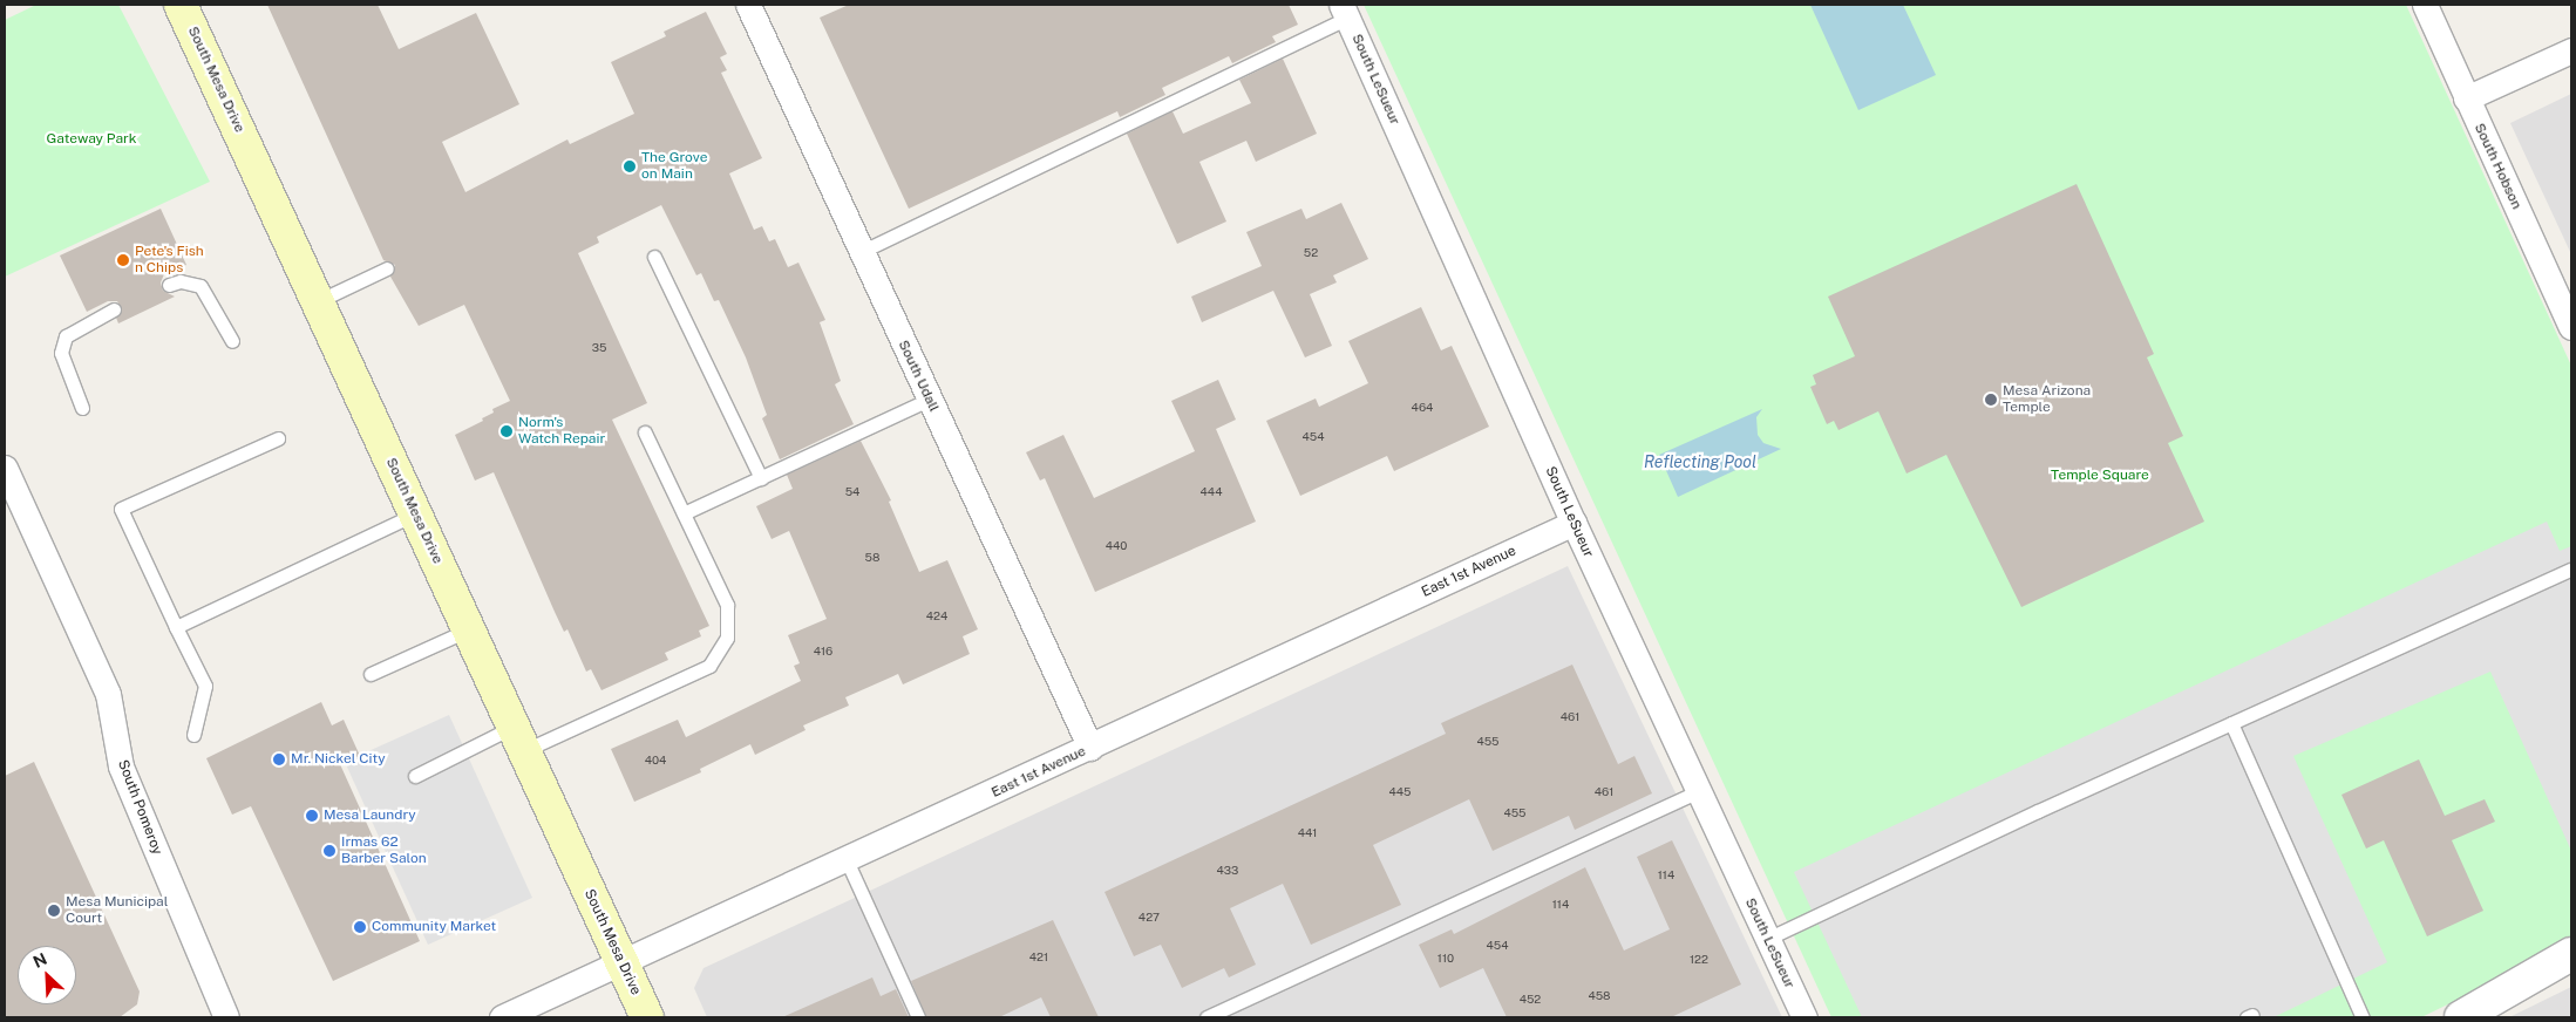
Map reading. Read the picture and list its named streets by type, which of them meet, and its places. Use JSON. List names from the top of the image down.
{
  "streets": {
    "main road": ["South Mesa Drive"],
    "street": [
      "South LeSueur",
      "South Hobson",
      "South Udall",
      "East 1st Avenue",
      "South Pomeroy"
    ]
  },
  "crossings": [
    ["South Mesa Drive", "East 1st Avenue"],
    ["South LeSueur", "East 1st Avenue"],
    ["South Udall", "East 1st Avenue"]
  ],
  "water": ["Reflecting Pool"],
  "parks": ["Gateway Park", "Temple Square"],
  "places": [
    "The Grove on Main",
    "Pete's Fish n Chips",
    "Mesa Arizona Temple",
    "Norm's Watch Repair",
    "Mr. Nickel City",
    "Mesa Laundry",
    "Irmas 62 Barber Salon",
    "Mesa Municipal Court",
    "Community Market"
  ],
  "house_numbers": [
    "52",
    "35",
    "464",
    "454",
    "54",
    "444",
    "440",
    "58",
    "424",
    "416",
    "461",
    "455",
    "404",
    "445",
    "461",
    "455",
    "441",
    "433",
    "114",
    "114",
    "427",
    "454",
    "421",
    "110",
    "122",
    "458",
    "452"
  ],
  "north": "top left"
}
